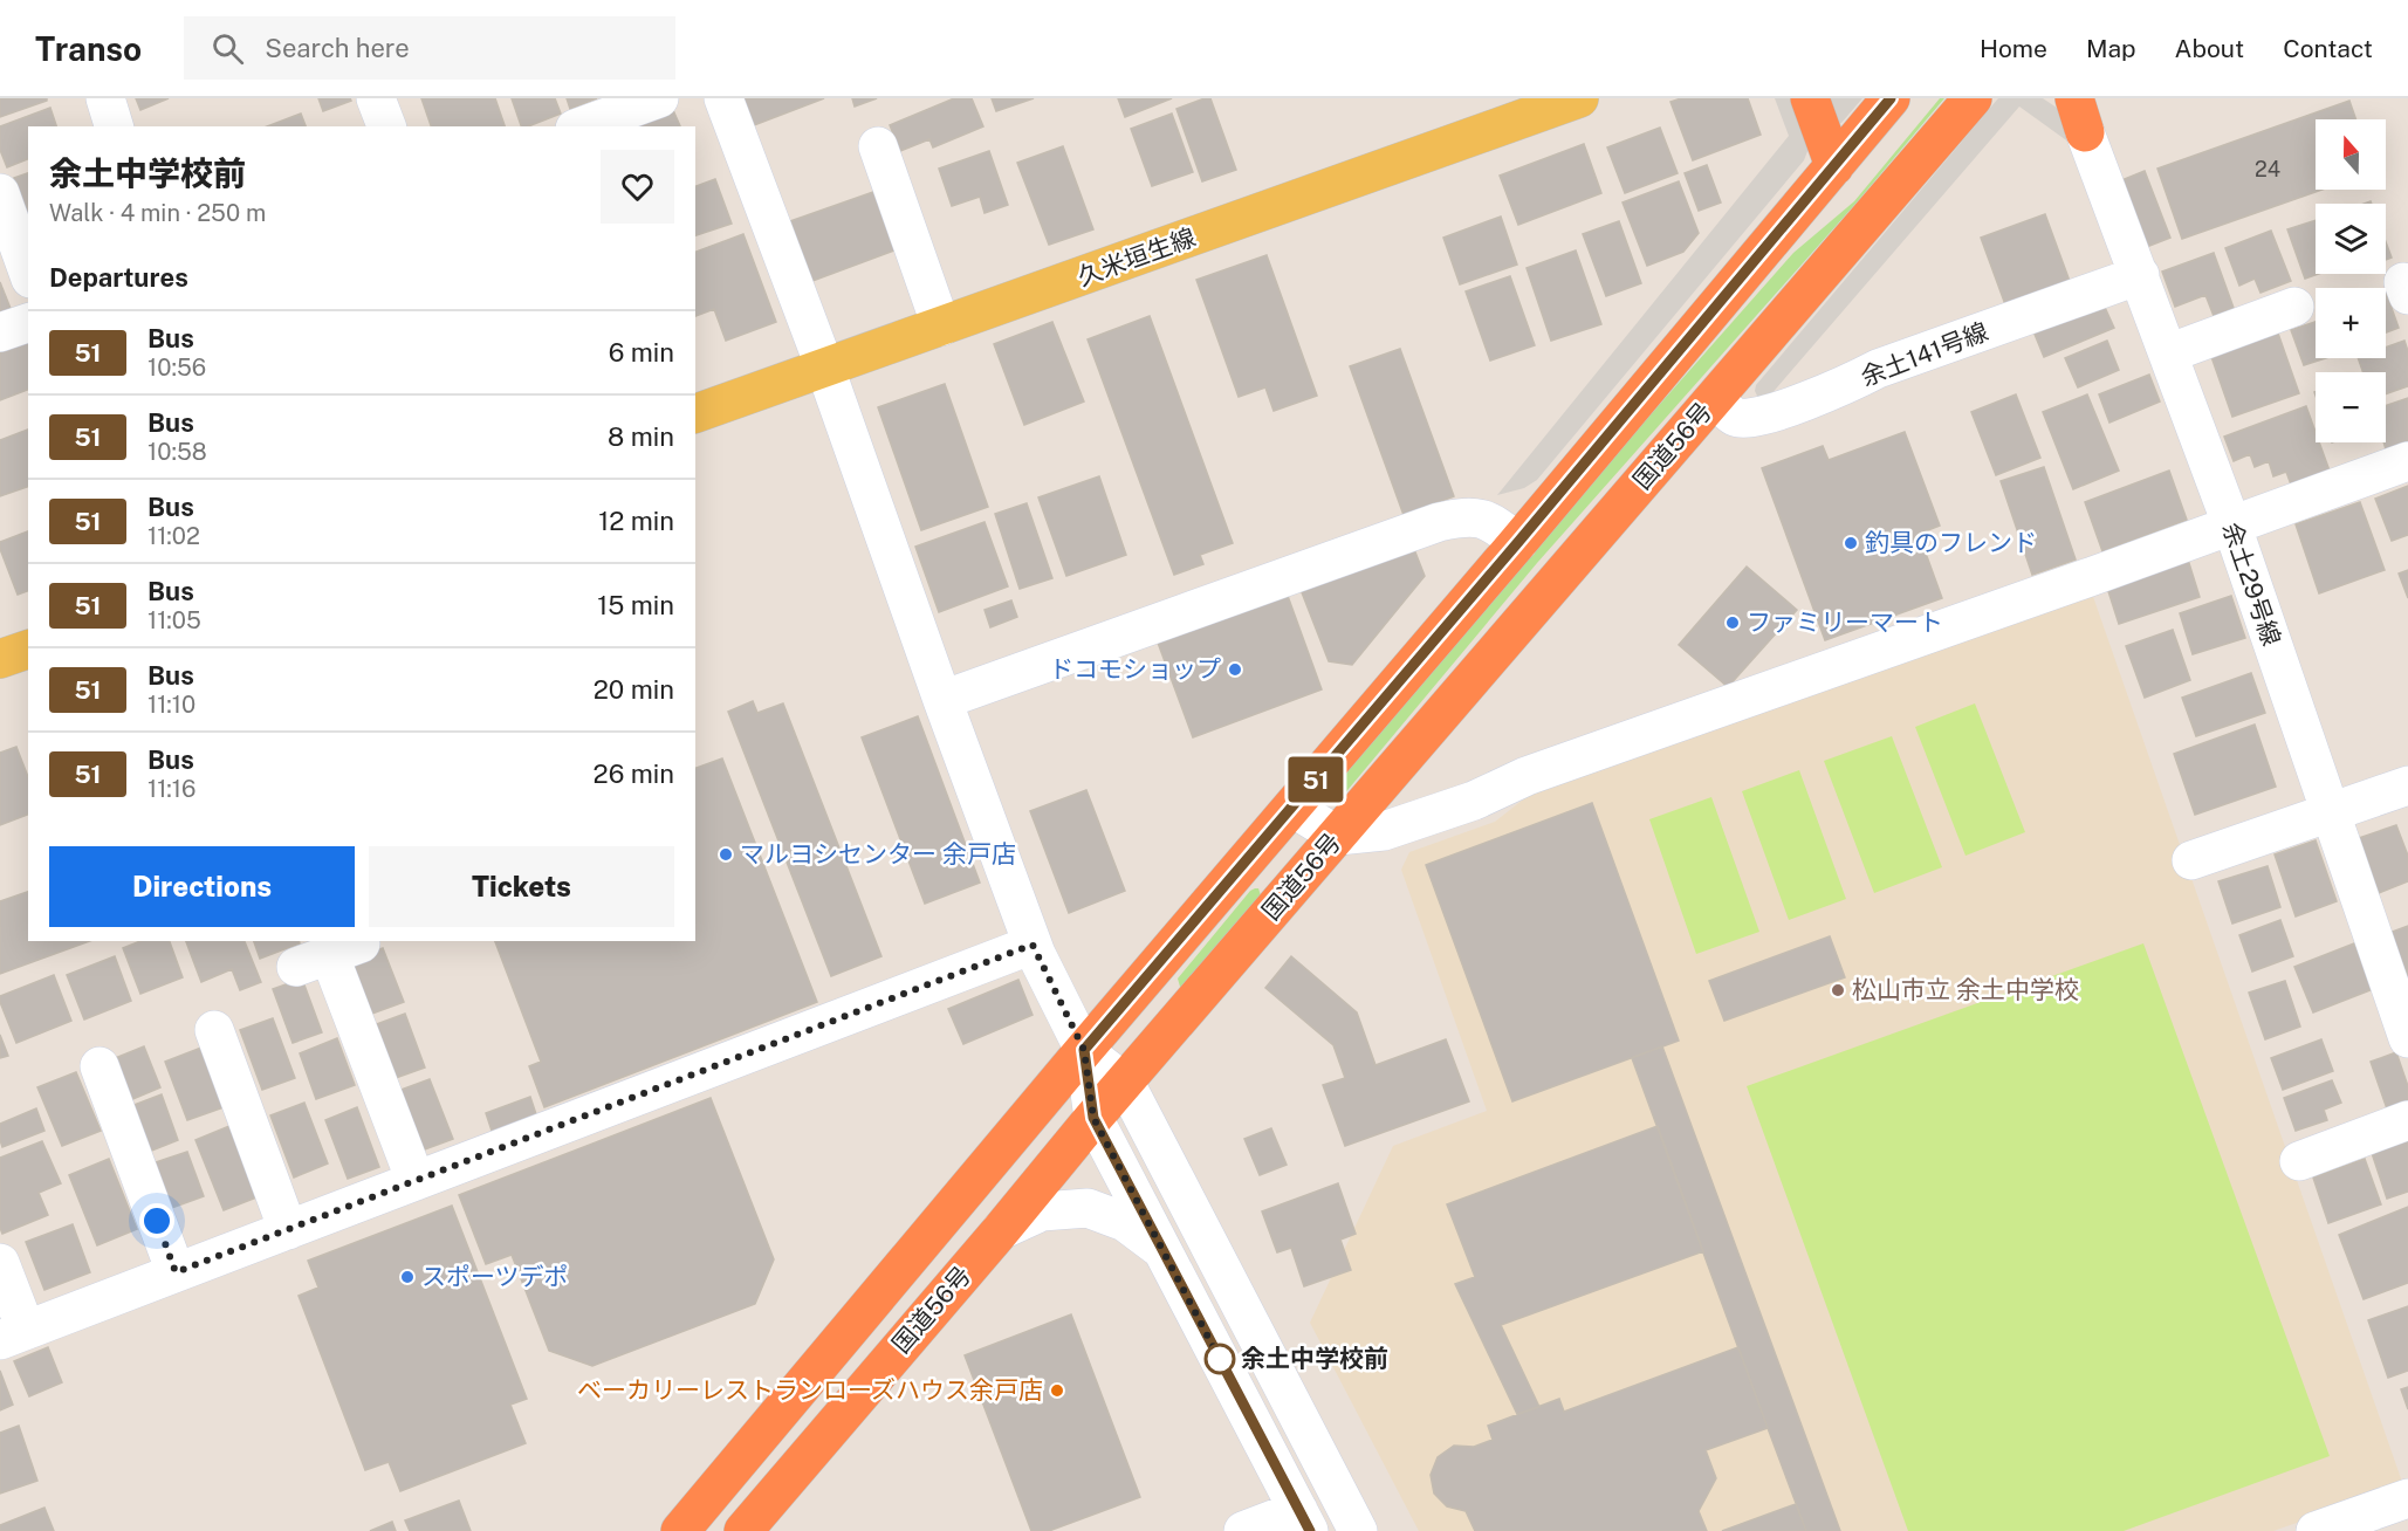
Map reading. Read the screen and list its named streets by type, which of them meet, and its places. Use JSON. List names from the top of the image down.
{
  "streets": {
    "highway": ["国道56号"],
    "main road": ["久米垣生線"],
    "street": ["余土141号線", "余土29号線"]
  },
  "crossings": [
    ["余土141号線", "国道56号"],
    ["余土141号線", "余土29号線"]
  ],
  "places": [
    "釣具のフレンド",
    "ファミリーマート",
    "ドコモショップ",
    "マルヨシセンター 余戸店",
    "松山市立 余土中学校",
    "スポーツデポ",
    "余土中学校前",
    "ベーカリーレストランローズハウス余戸店"
  ],
  "lines": ["bus line 51"],
  "house_numbers": ["24"],
  "north": "top",
  "page": {
    "header": "Transo",
    "search": "Search here",
    "nav": [
      "Home",
      "Map",
      "About",
      "Contact"
    ],
    "on_map": "51",
    "map_buttons": ["+", "−"],
    "heading": [
      ["余土中学校前", "Walk · 4 min · 250 m"],
      "Departures"
    ],
    "list": [
      {
        "mark": "51",
        "name": "Bus",
        "note": "10:56",
        "value": "6 min"
      },
      {
        "mark": "51",
        "name": "Bus",
        "note": "10:58",
        "value": "8 min"
      },
      {
        "mark": "51",
        "name": "Bus",
        "note": "11:02",
        "value": "12 min"
      },
      {
        "mark": "51",
        "name": "Bus",
        "note": "11:05",
        "value": "15 min"
      },
      {
        "mark": "51",
        "name": "Bus",
        "note": "11:10",
        "value": "20 min"
      },
      {
        "mark": "51",
        "name": "Bus",
        "note": "11:16",
        "value": "26 min"
      }
    ],
    "buttons": ["Directions", "Tickets"]
  }
}
